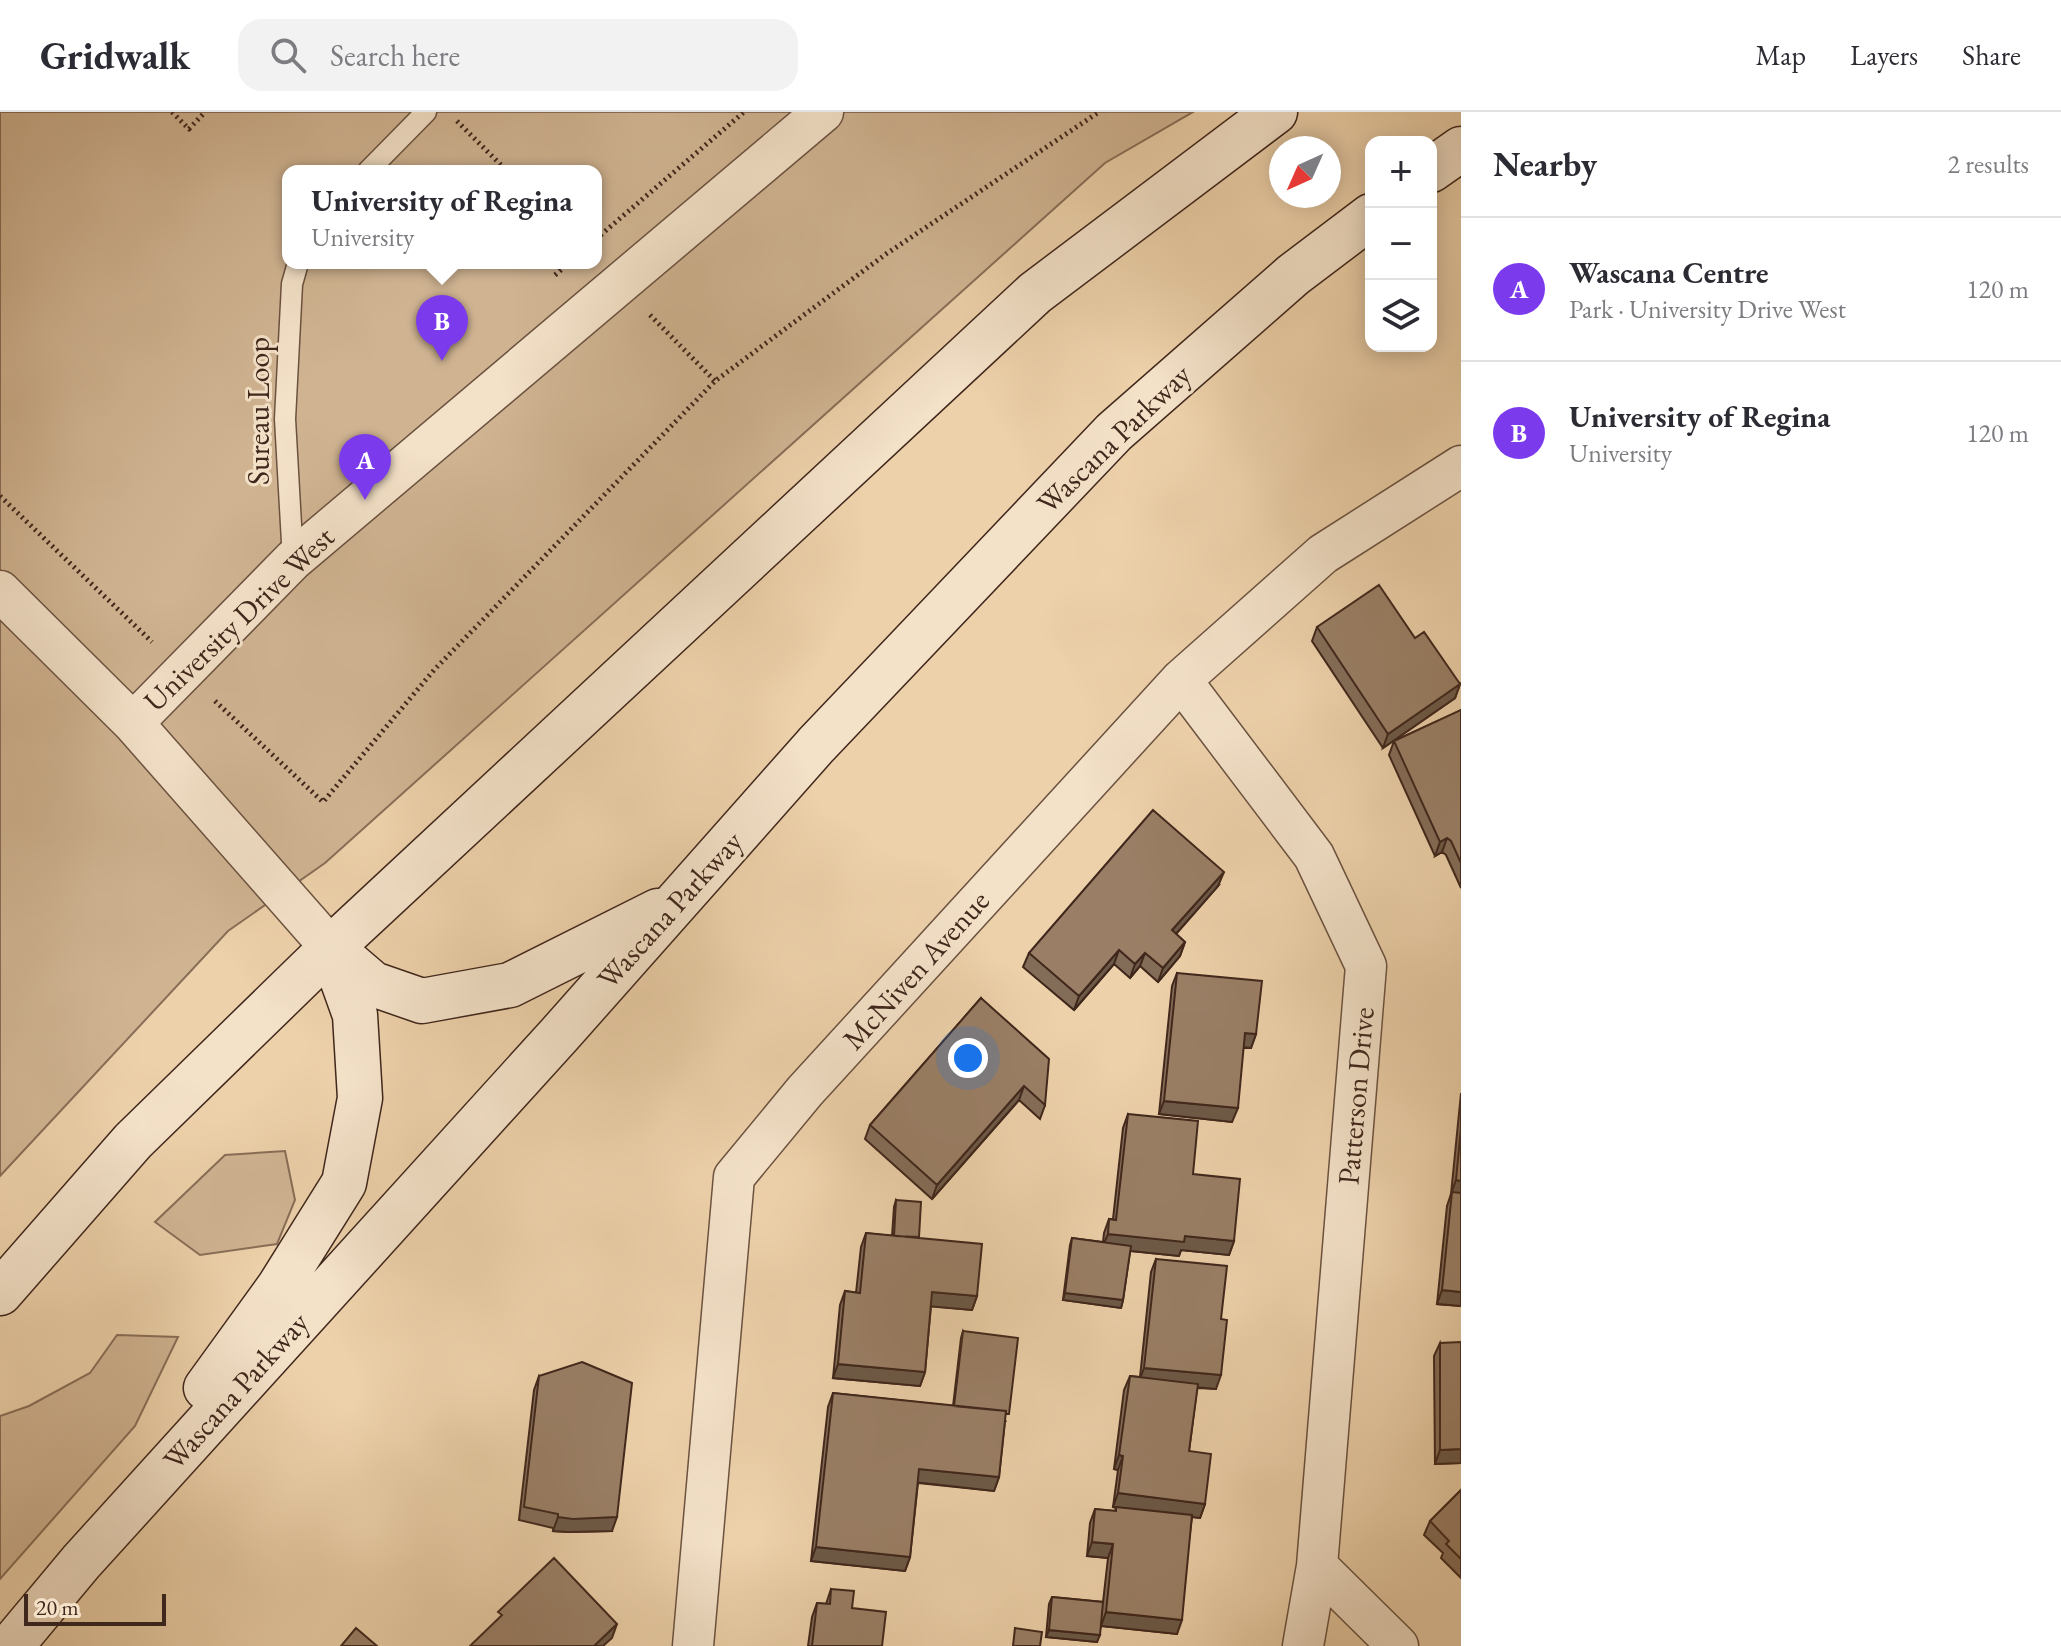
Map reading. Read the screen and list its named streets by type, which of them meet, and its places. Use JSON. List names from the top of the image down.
{
  "streets": {
    "main road": ["Wascana Parkway"],
    "street": ["University Drive West", "McNiven Avenue", "Patterson Drive"],
    "lane": ["Sureau Loop"]
  },
  "crossings": [
    ["Sureau Loop", "University Drive West"],
    ["McNiven Avenue", "Patterson Drive"]
  ],
  "scale_bar": "20 m",
  "north": "bottom left",
  "page": {
    "header": "Gridwalk",
    "search": "Search here",
    "nav": ["Map", "Layers", "Share"],
    "heading": ["Nearby", "2 results"],
    "map_buttons": ["+", "−"],
    "popup": ["University of Regina", "University"],
    "list": [
      {
        "mark": "A",
        "name": "Wascana Centre",
        "note": "Park · University Drive West",
        "value": "120 m"
      },
      {
        "mark": "B",
        "name": "University of Regina",
        "note": "University",
        "value": "120 m"
      }
    ],
    "pins": ["B", "A"],
    "scale": "20 m"
  }
}
